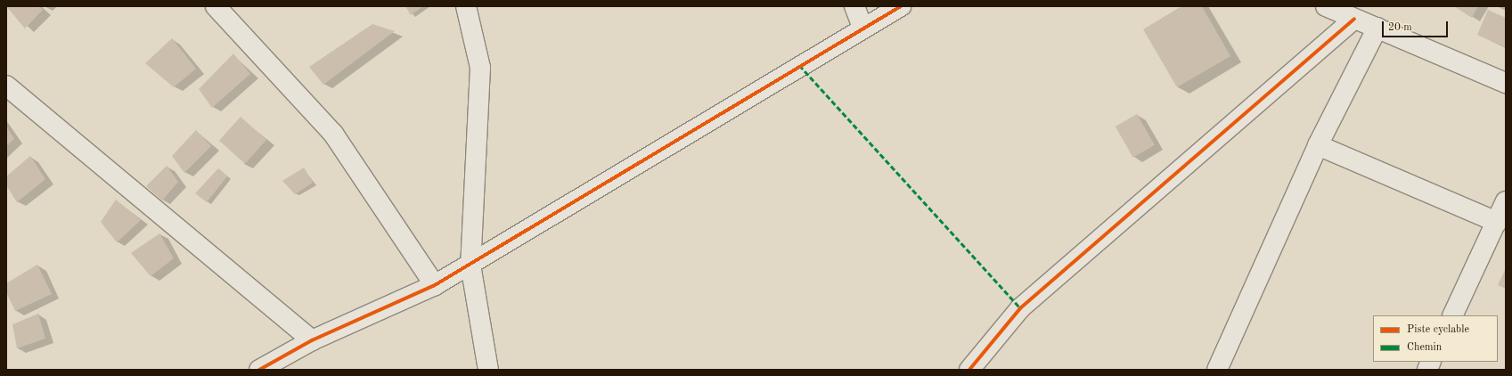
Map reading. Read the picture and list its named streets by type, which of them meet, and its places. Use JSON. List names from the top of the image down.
{
  "legend": ["Piste cyclable", "Chemin"],
  "scale_bar": "20 m"
}
